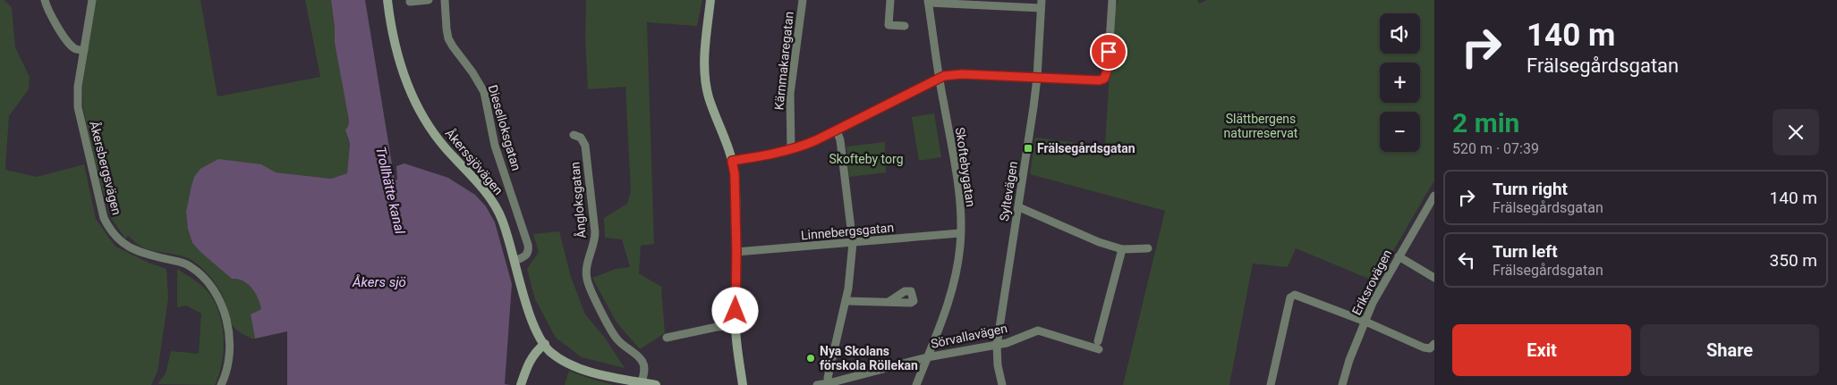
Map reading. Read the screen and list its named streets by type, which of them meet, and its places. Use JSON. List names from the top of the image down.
{
  "streets": {
    "street": [
      "Kärnmakaregatan",
      "Dieselloksgatan",
      "Åkerssjövägen",
      "Skoftebygatan",
      "Åkersbergsvägen",
      "Syltevägen",
      "Ångloksgatan",
      "Linnebergsgatan",
      "Eriksrovägen",
      "Sörvallavägen"
    ]
  },
  "crossings": [
    ["Dieselloksgatan", "Åkerssjövägen"],
    ["Skoftebygatan", "Linnebergsgatan"],
    ["Skoftebygatan", "Sörvallavägen"],
    ["Syltevägen", "Sörvallavägen"]
  ],
  "water": ["Trollhätte kanal", "Åkers sjö"],
  "parks": ["Slättbergens naturreservat", "Skofteby torg"],
  "places": {
    "transit": ["Frälsegårdsgatan"],
    "other": ["Nya Skolans förskola Röllekan"]
  },
  "page": {
    "turn": ["140 m", "Frälsegårdsgatan"],
    "map_buttons": ["+", "−"],
    "heading": ["2 min", "520 m · 07:39"],
    "list": [
      {
        "name": "Turn right",
        "note": "Frälsegårdsgatan",
        "value": "140 m"
      },
      {
        "name": "Turn left",
        "note": "Frälsegårdsgatan",
        "value": "350 m"
      }
    ],
    "buttons": ["Exit", "Share"]
  }
}
